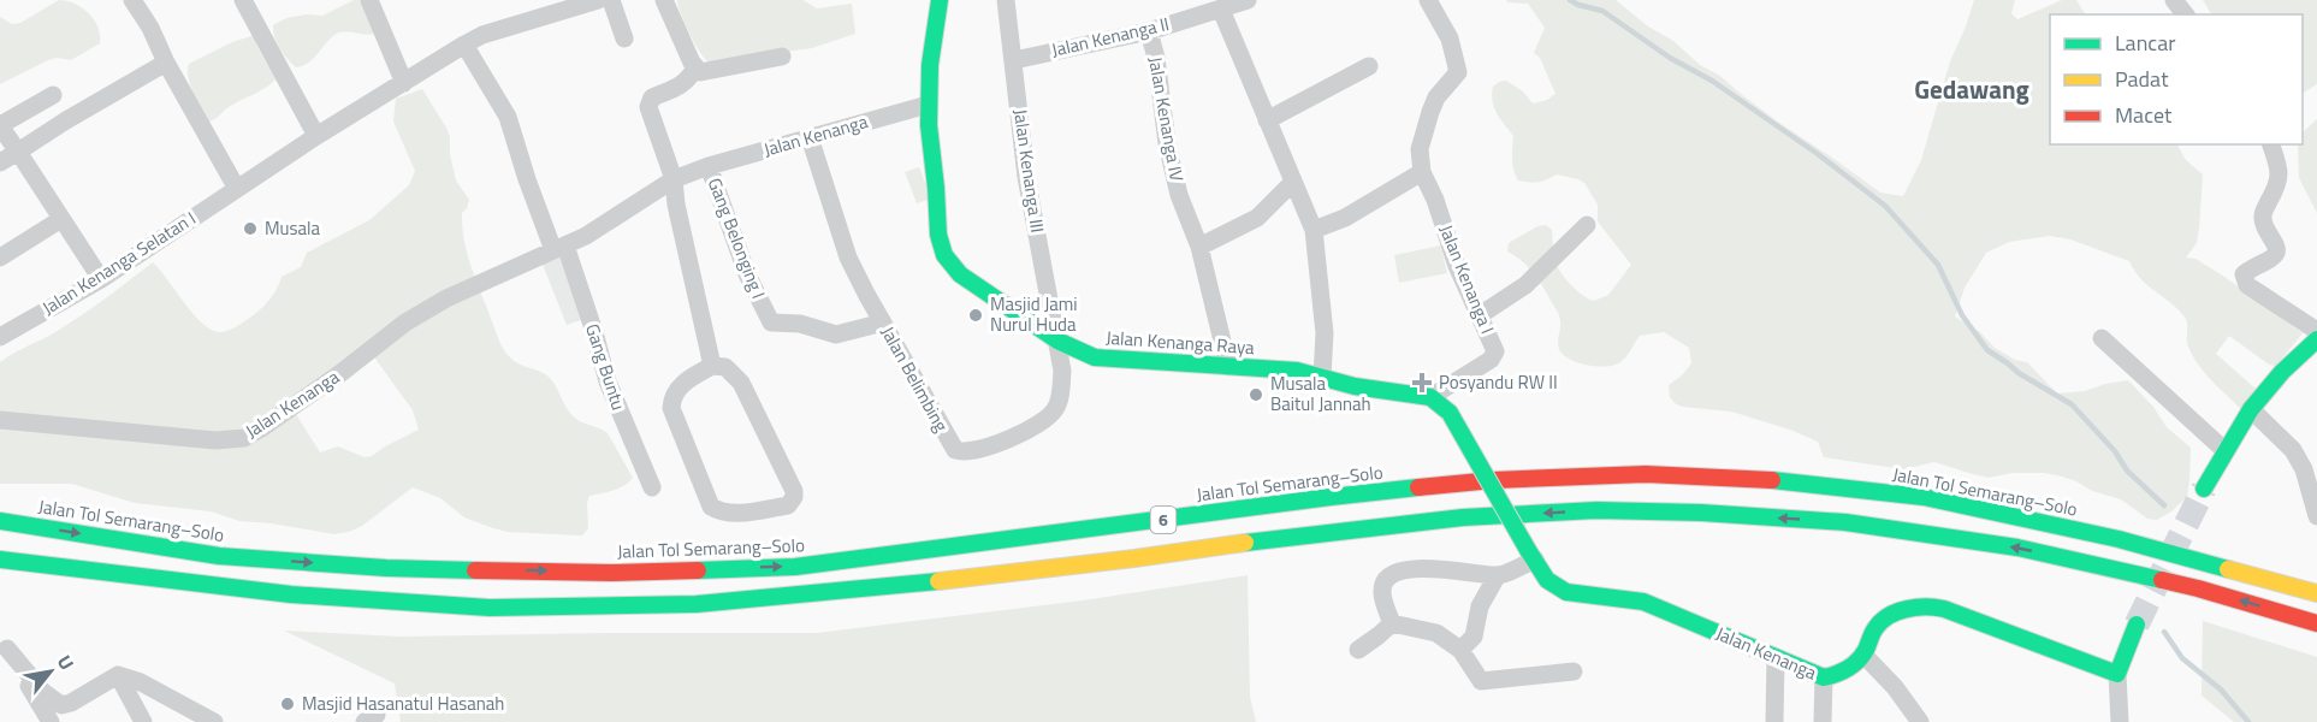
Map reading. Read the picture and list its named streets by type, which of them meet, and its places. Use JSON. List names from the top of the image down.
{
  "streets": {
    "main road": [
      "Jalan Kenanga",
      "Jalan Kenanga Raya",
      "Jalan Tol Semarang–Solo",
      "6"
    ],
    "street": [
      "Jalan Kenanga II",
      "Jalan Kenanga IV",
      "Jalan Kenanga III",
      "Gang Belonging I",
      "Jalan Kenanga Selatan I",
      "Jalan Kenanga I",
      "Gang Buntu",
      "Jalan Belimbing"
    ]
  },
  "crossings": [
    ["Jalan Kenanga II", "Jalan Kenanga IV"],
    ["Jalan Kenanga II", "Jalan Kenanga III"],
    ["Jalan Kenanga IV", "Jalan Kenanga Raya"],
    ["Jalan Kenanga", "Gang Belonging I"],
    ["Jalan Kenanga", "Jalan Kenanga Raya"],
    ["Jalan Kenanga", "Gang Buntu"],
    ["Jalan Kenanga", "Jalan Belimbing"],
    ["Jalan Kenanga III", "Jalan Kenanga Raya"],
    ["Jalan Kenanga III", "Jalan Belimbing"],
    ["Gang Belonging I", "Jalan Belimbing"],
    ["Jalan Kenanga I", "Jalan Kenanga Raya"],
    ["Jalan Kenanga Raya", "Jalan Belimbing"]
  ],
  "districts": ["Gedawang"],
  "places": {
    "other": [
      "Musala",
      "Masjid Jami Nurul Huda",
      "Musala Baitul Jannah",
      "Masjid Hasanatul Hasanah"
    ],
    "health": ["Posyandu RW II"]
  },
  "legend": ["Lancar", "Padat", "Macet"],
  "north": "top right"
}
